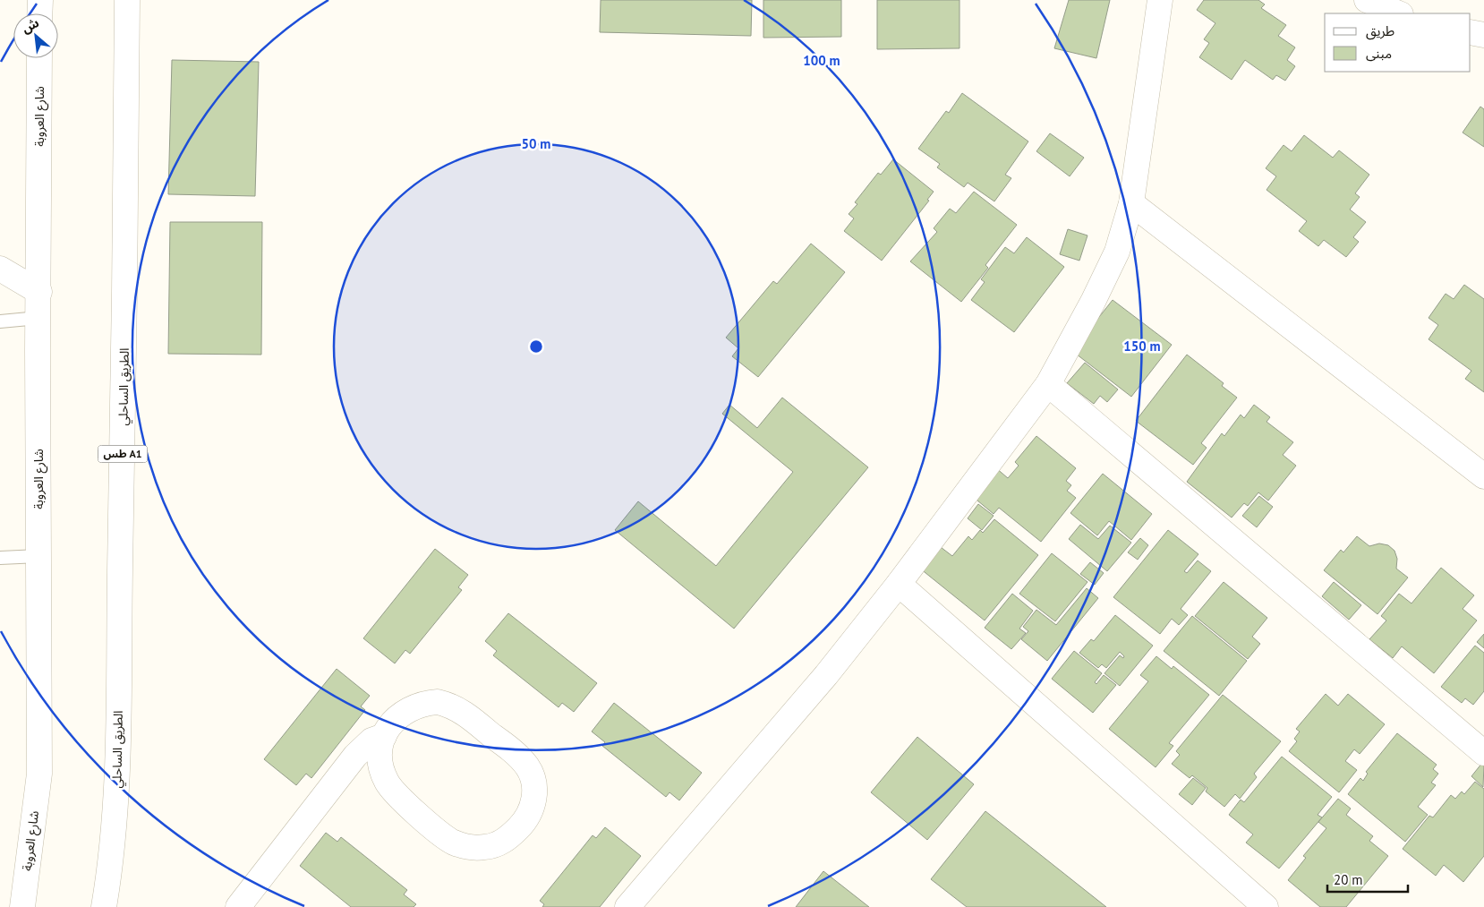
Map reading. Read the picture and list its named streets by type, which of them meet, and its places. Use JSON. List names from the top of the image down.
{
  "streets": {
    "main road": ["شارع العروبة", "الطريق الساحلي", "طس A1"]
  },
  "legend": ["طريق", "مبنى"],
  "scale_bar": "20 m",
  "north": "top left",
  "rings": ["100 m", "50 m", "150 m"]
}
